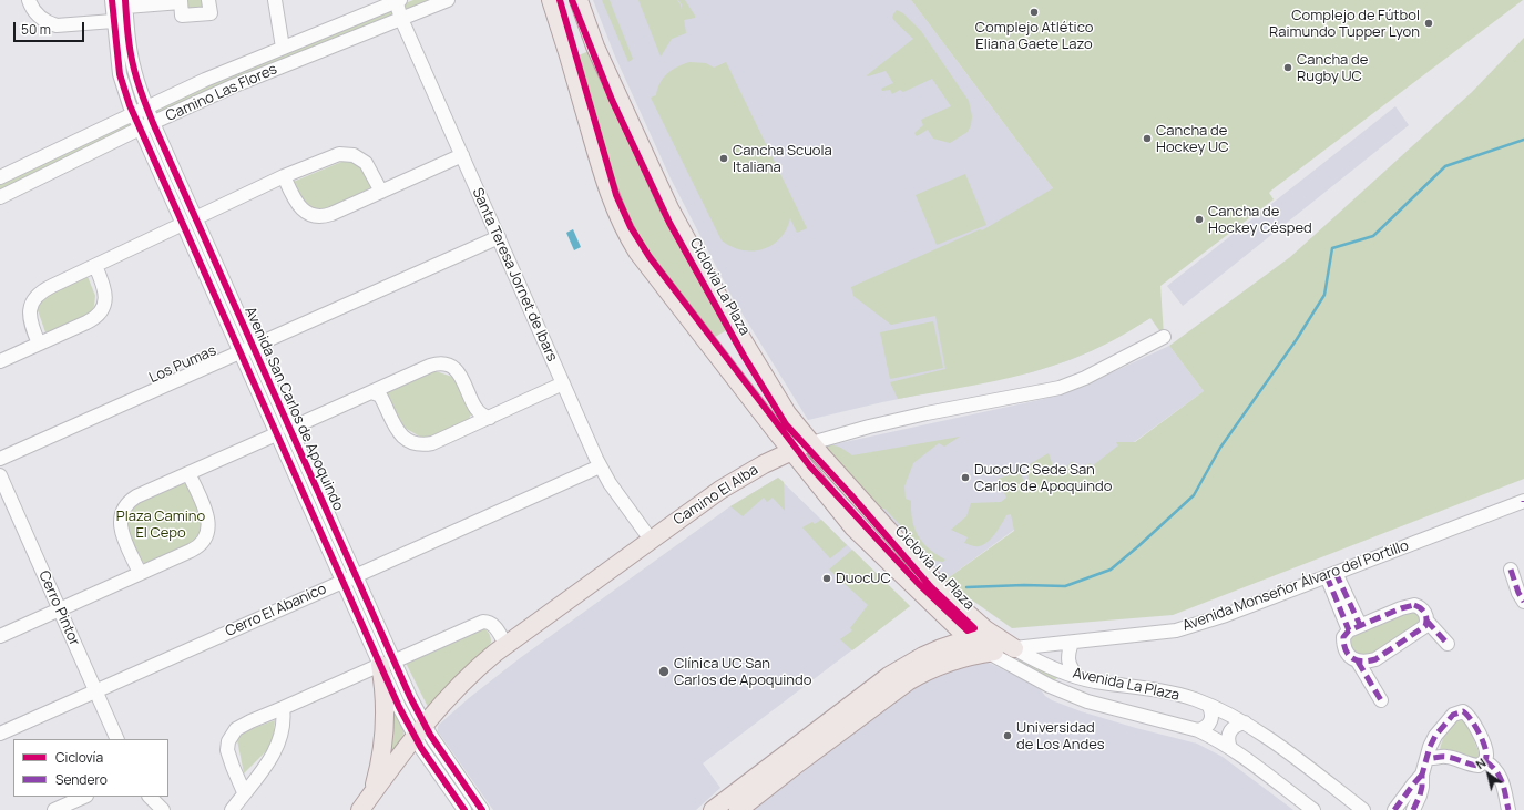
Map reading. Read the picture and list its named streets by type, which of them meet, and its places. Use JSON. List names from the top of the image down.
{
  "streets": {
    "main road": ["Camino El Alba", "Avenida Monseñor Álvaro del Portillo", "Avenida La Plaza"],
    "street": [
      "Camino Las Flores",
      "Santa Teresa Jornet de Ibars",
      "Los Pumas",
      "Avenida San Carlos de Apoquindo",
      "Cerro Pintor",
      "Cerro El Abanico"
    ],
    "cycle path": ["Ciclovia La Plaza"]
  },
  "crossings": [
    ["Camino Las Flores", "Santa Teresa Jornet de Ibars"],
    ["Camino Las Flores", "Avenida San Carlos de Apoquindo"],
    ["Santa Teresa Jornet de Ibars", "Los Pumas"],
    ["Santa Teresa Jornet de Ibars", "Camino El Alba"],
    ["Santa Teresa Jornet de Ibars", "Cerro El Abanico"],
    ["Los Pumas", "Avenida San Carlos de Apoquindo"],
    ["Avenida San Carlos de Apoquindo", "Camino El Alba"],
    ["Avenida San Carlos de Apoquindo", "Cerro El Abanico"],
    ["Camino El Alba", "Avenida La Plaza"],
    ["Avenida Monseñor Álvaro del Portillo", "Avenida La Plaza"],
    ["Cerro Pintor", "Cerro El Abanico"]
  ],
  "parks": ["Plaza Camino El Cepo"],
  "places": [
    "Complejo Atlético Eliana Gaete Lazo",
    "Complejo de Fútbol Raimundo Tupper Lyon",
    "Cancha de Rugby UC",
    "Cancha de Hockey UC",
    "Cancha Scuola Italiana",
    "Cancha de Hockey Césped",
    "DuocUC Sede San Carlos de Apoquindo",
    "DuocUC",
    "Clínica UC San Carlos de Apoquindo",
    "Universidad de Los Andes"
  ],
  "legend": ["Ciclovía", "Sendero"],
  "scale_bar": "50 m",
  "north": "top left"
}
